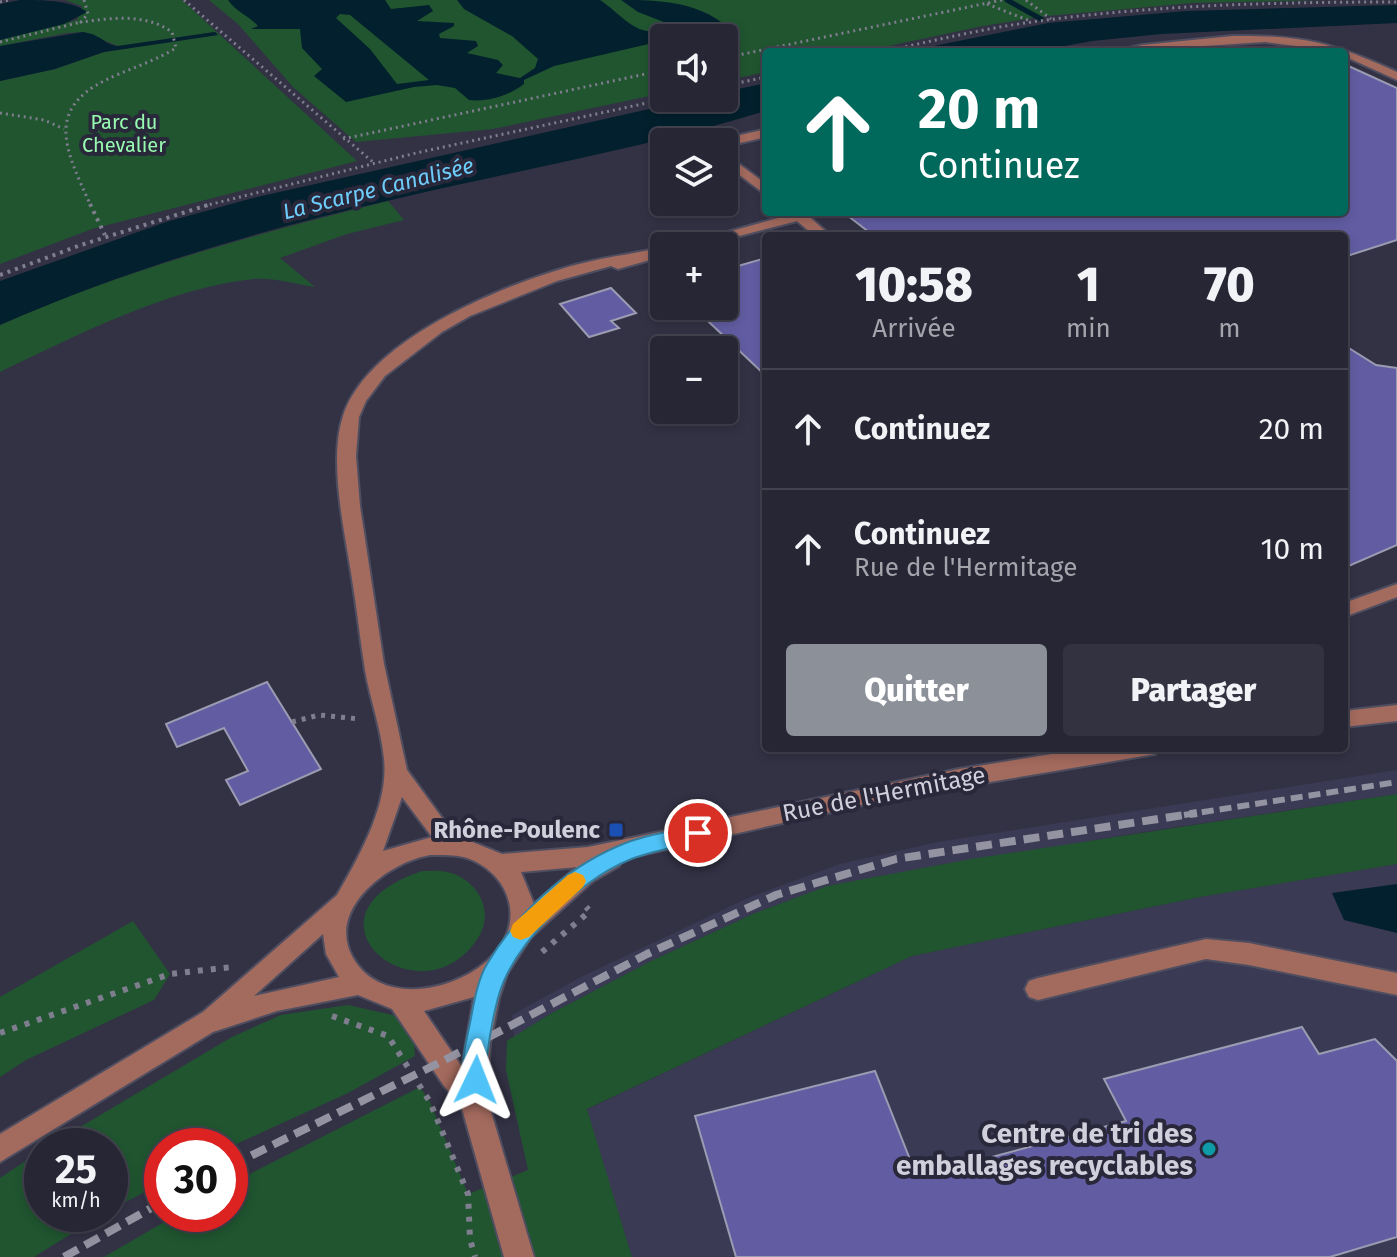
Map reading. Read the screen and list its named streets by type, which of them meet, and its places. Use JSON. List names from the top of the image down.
{
  "streets": {
    "street": ["Rue de l'Hermitage"]
  },
  "water": ["La Scarpe Canalisée"],
  "parks": ["Parc du Chevalier"],
  "places": {
    "transit": ["Rhône-Poulenc"],
    "other": ["Centre de tri des emballages recyclables"]
  },
  "page": {
    "map_buttons": ["+", "−"],
    "turn": ["20 m", "Continuez"],
    "eta": [
      "10:58",
      "Arrivée",
      "1",
      "min",
      "70",
      "m"
    ],
    "list": [
      {
        "name": "Continuez",
        "value": "20 m"
      },
      {
        "name": "Continuez",
        "note": "Rue de l'Hermitage",
        "value": "10 m"
      }
    ],
    "buttons": ["Quitter", "Partager"],
    "speed": "25 km/h",
    "limit": "30"
  }
}
